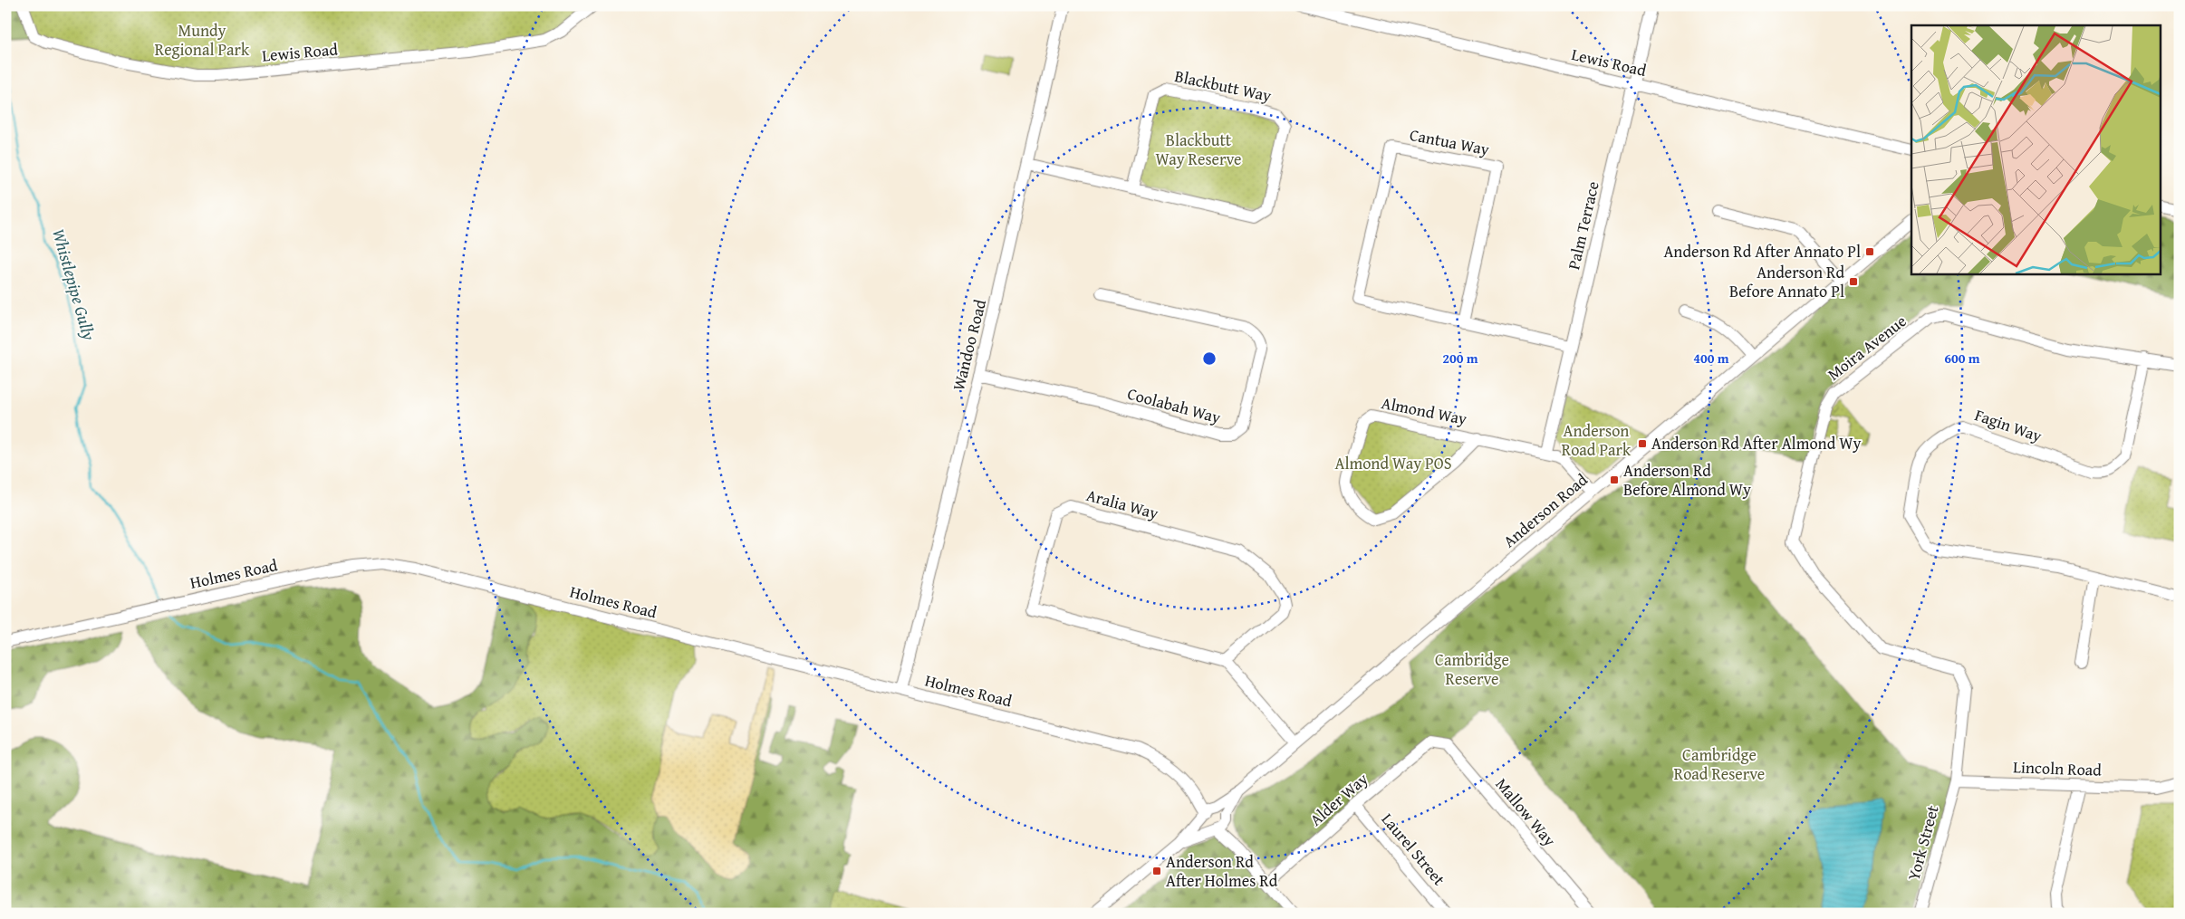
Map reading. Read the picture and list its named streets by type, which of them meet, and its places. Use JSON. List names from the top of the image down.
{
  "streets": {
    "street": [
      "Lewis Road",
      "Blackbutt Way",
      "Cantua Way",
      "Palm Terrace",
      "Wandoo Road",
      "Moira Avenue",
      "Coolabah Way",
      "Almond Way",
      "Fagin Way",
      "Aralia Way",
      "Anderson Road",
      "Holmes Road",
      "Lincoln Road",
      "Alder Way",
      "Mallow Way",
      "York Street",
      "Laurel Street"
    ]
  },
  "crossings": [
    ["Lewis Road", "Palm Terrace"],
    ["Blackbutt Way", "Wandoo Road"],
    ["Cantua Way", "Palm Terrace"],
    ["Palm Terrace", "Almond Way"],
    ["Wandoo Road", "Coolabah Way"],
    ["Wandoo Road", "Holmes Road"],
    ["Moira Avenue", "Fagin Way"],
    ["Moira Avenue", "Lincoln Road"],
    ["Moira Avenue", "York Street"],
    ["Almond Way", "Anderson Road"],
    ["Anderson Road", "Holmes Road"],
    ["Lincoln Road", "York Street"],
    ["Alder Way", "Mallow Way"],
    ["Alder Way", "Laurel Street"]
  ],
  "water": ["Whistlepipe Gully"],
  "parks": [
    "Mundy Regional Park",
    "Blackbutt Way Reserve",
    "Anderson Road Park",
    "Almond Way POS",
    "Cambridge Reserve",
    "Cambridge Road Reserve"
  ],
  "places": {
    "transit": [
      "Anderson Rd After Annato Pl",
      "Anderson Rd Before Annato Pl",
      "Anderson Rd After Almond Wy",
      "Anderson Rd Before Almond Wy",
      "Anderson Rd After Holmes Rd"
    ]
  },
  "rings": ["200 m", "400 m", "600 m"]
}
